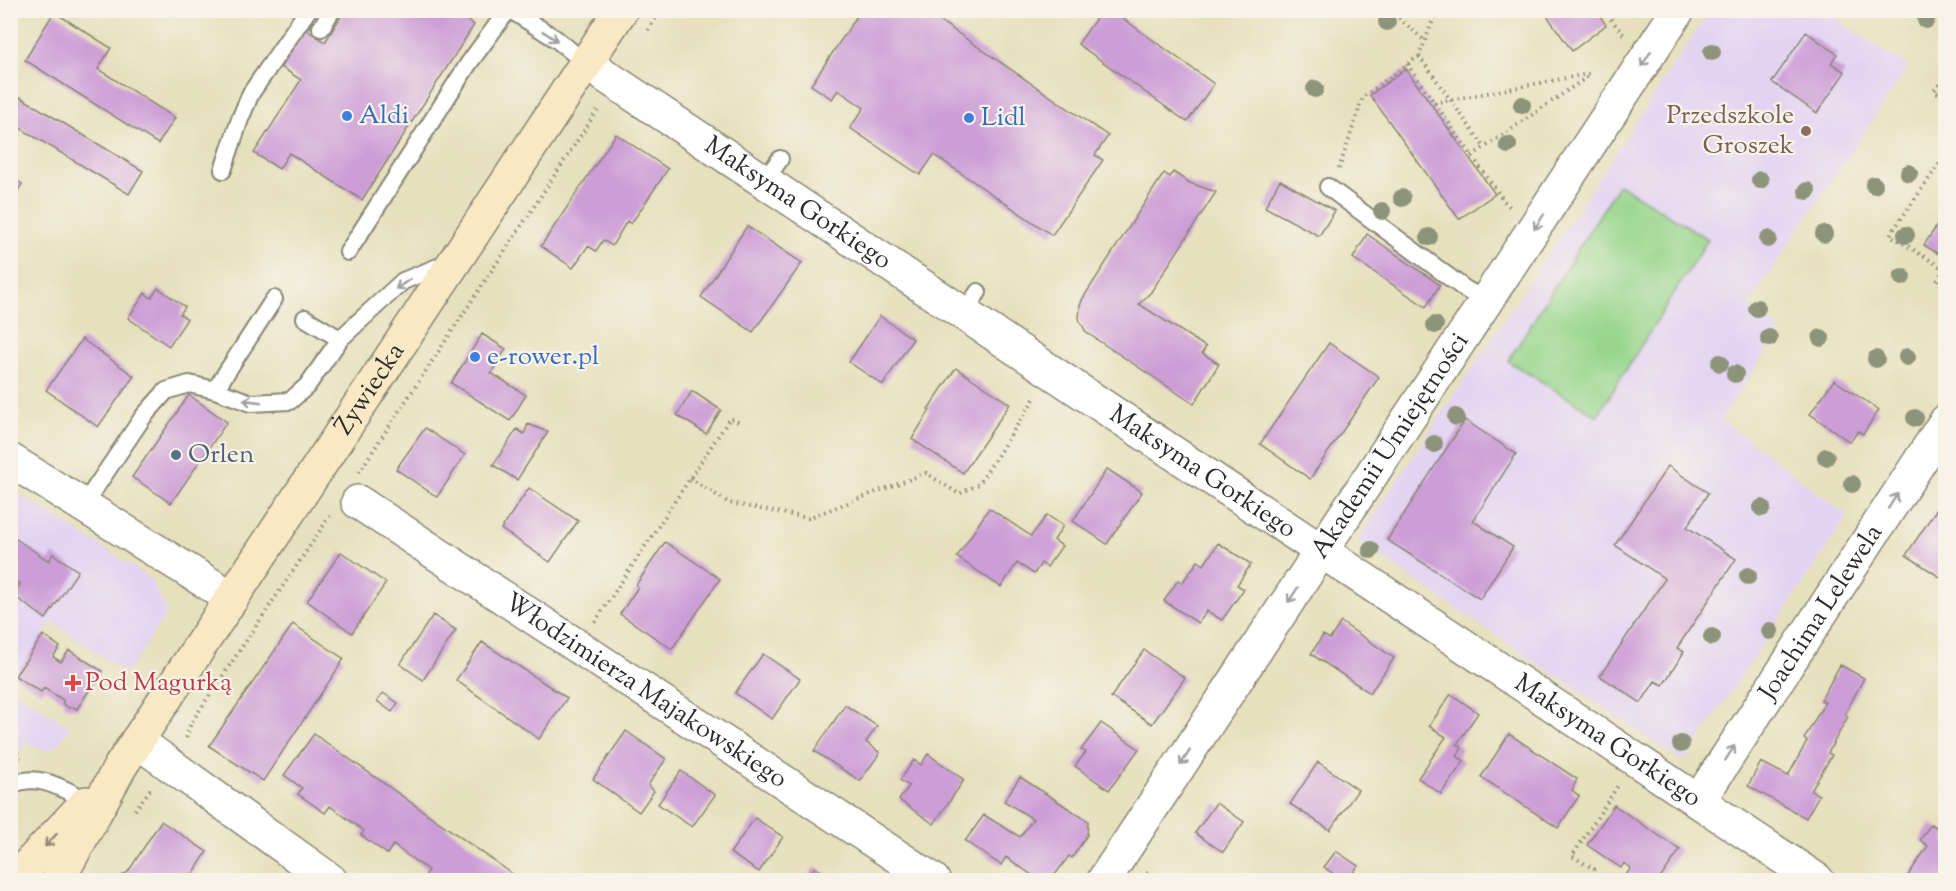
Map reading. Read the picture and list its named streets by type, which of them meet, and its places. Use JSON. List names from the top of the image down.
{
  "streets": {
    "main road": ["Żywiecka"],
    "street": [
      "Maksyma Gorkiego",
      "Akademii Umiejętności",
      "Joachima Lelewela",
      "Włodzimierza Majakowskiego"
    ]
  },
  "crossings": [
    ["Maksyma Gorkiego", "Żywiecka"],
    ["Maksyma Gorkiego", "Akademii Umiejętności"],
    ["Maksyma Gorkiego", "Joachima Lelewela"]
  ],
  "one_way": ["Akademii Umiejętności", "Joachima Lelewela"],
  "places": {
    "other": [
      "Aldi",
      "Lidl",
      "Przedszkole Groszek",
      "e-rower.pl",
      "Orlen"
    ],
    "health": ["Pod Magurką"]
  }
}
